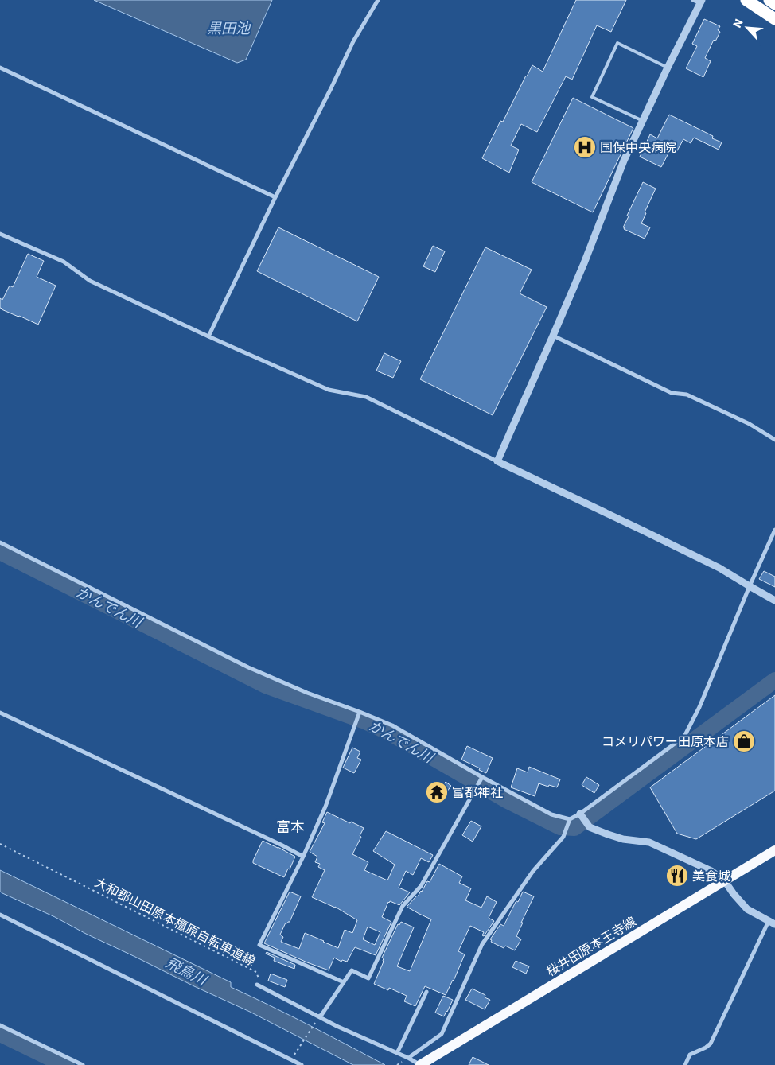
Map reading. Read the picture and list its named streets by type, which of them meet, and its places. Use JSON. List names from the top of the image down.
{
  "streets": {
    "main road": ["桜井田原本王寺線"],
    "path": ["大和郡山田原本橿原自転車道線"]
  },
  "districts": ["富本"],
  "water": ["黒田池", "かんでん川", "飛鳥川"],
  "places": {
    "hospital": ["国保中央病院"],
    "shop": ["コメリパワー田原本店"],
    "temple": ["富都神社"],
    "restaurant": ["美食城"]
  },
  "north": "top left"
}
